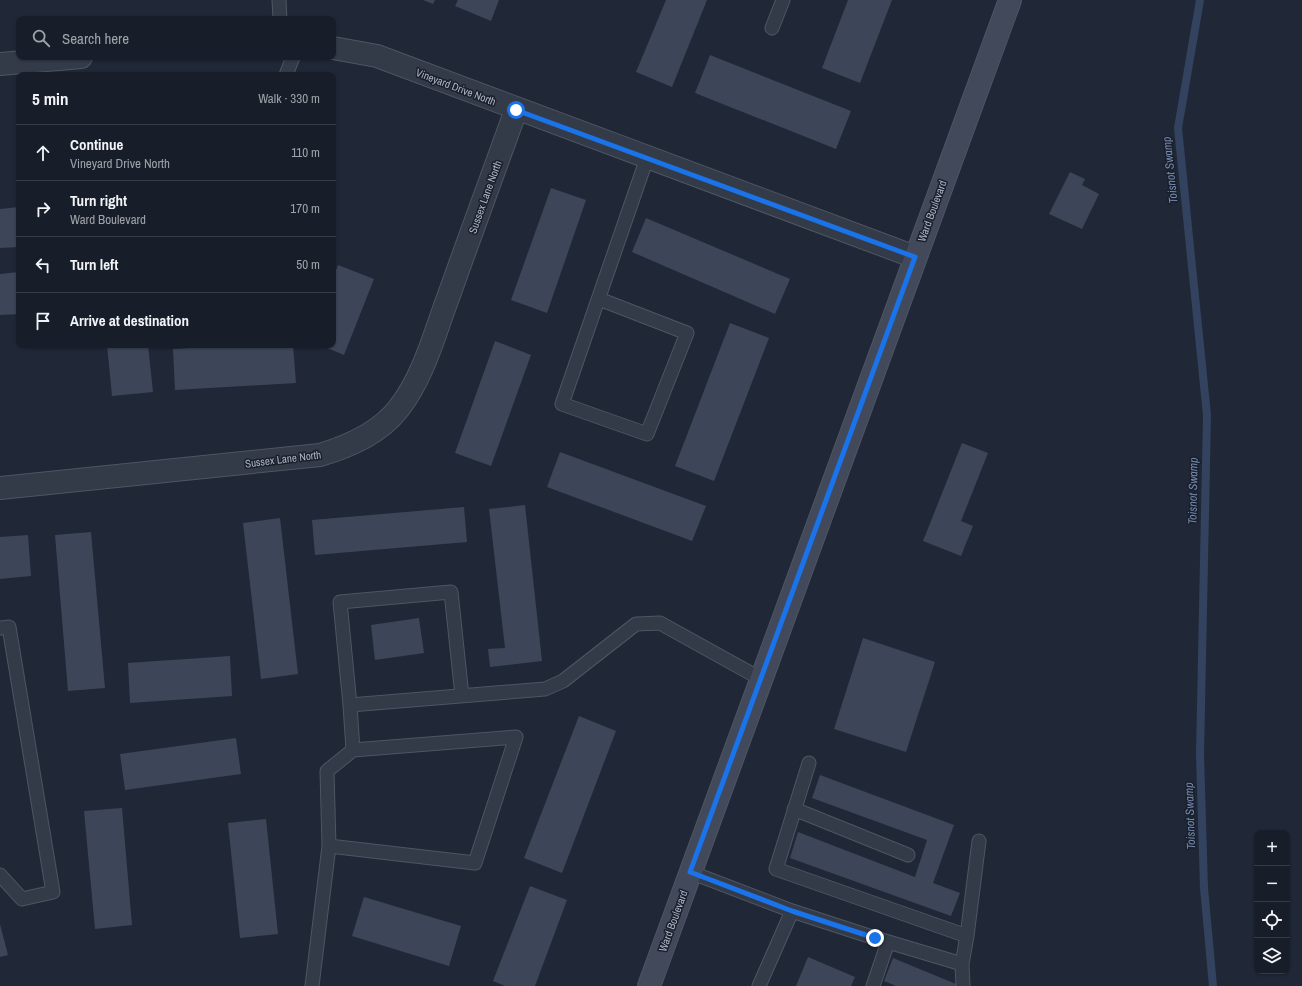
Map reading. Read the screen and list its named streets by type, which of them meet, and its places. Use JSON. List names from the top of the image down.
{
  "streets": {
    "main road": ["Ward Boulevard"],
    "street": ["Vineyard Drive North", "Sussex Lane North"]
  },
  "crossings": [
    ["Vineyard Drive North", "Sussex Lane North"],
    ["Vineyard Drive North", "Ward Boulevard"]
  ],
  "water": ["Toisnot Swamp"],
  "page": {
    "search": "Search here",
    "heading": ["5 min", "Walk · 330 m"],
    "list": [
      ["Continue", "Vineyard Drive North", "110 m"],
      ["Turn right", "Ward Boulevard", "170 m"],
      ["Turn left", "50 m"],
      "Arrive at destination"
    ],
    "map_buttons": ["+", "−"]
  }
}
